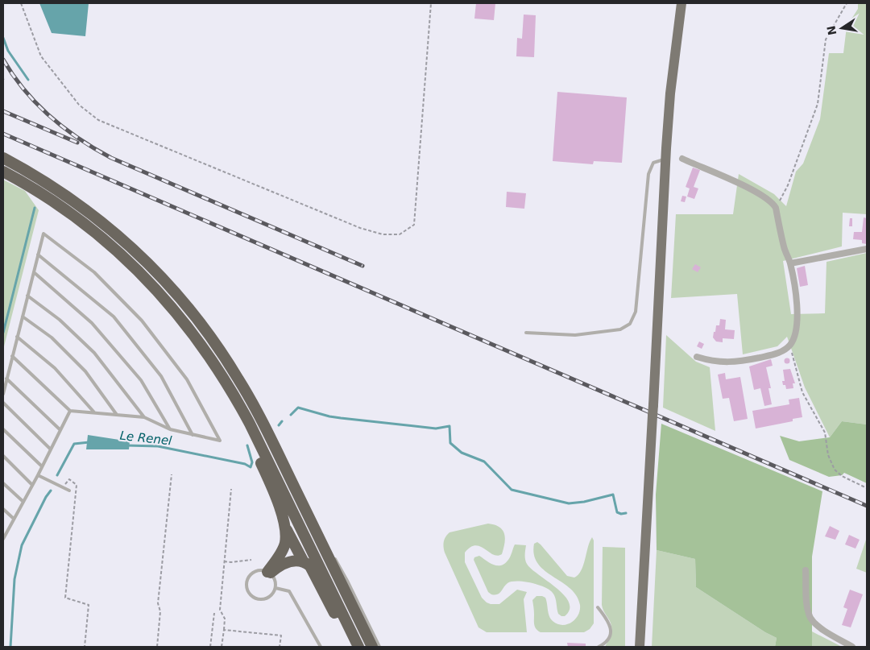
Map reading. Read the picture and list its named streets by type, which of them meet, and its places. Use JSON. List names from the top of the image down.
{
  "water": ["Le Renel"],
  "north": "left"
}
